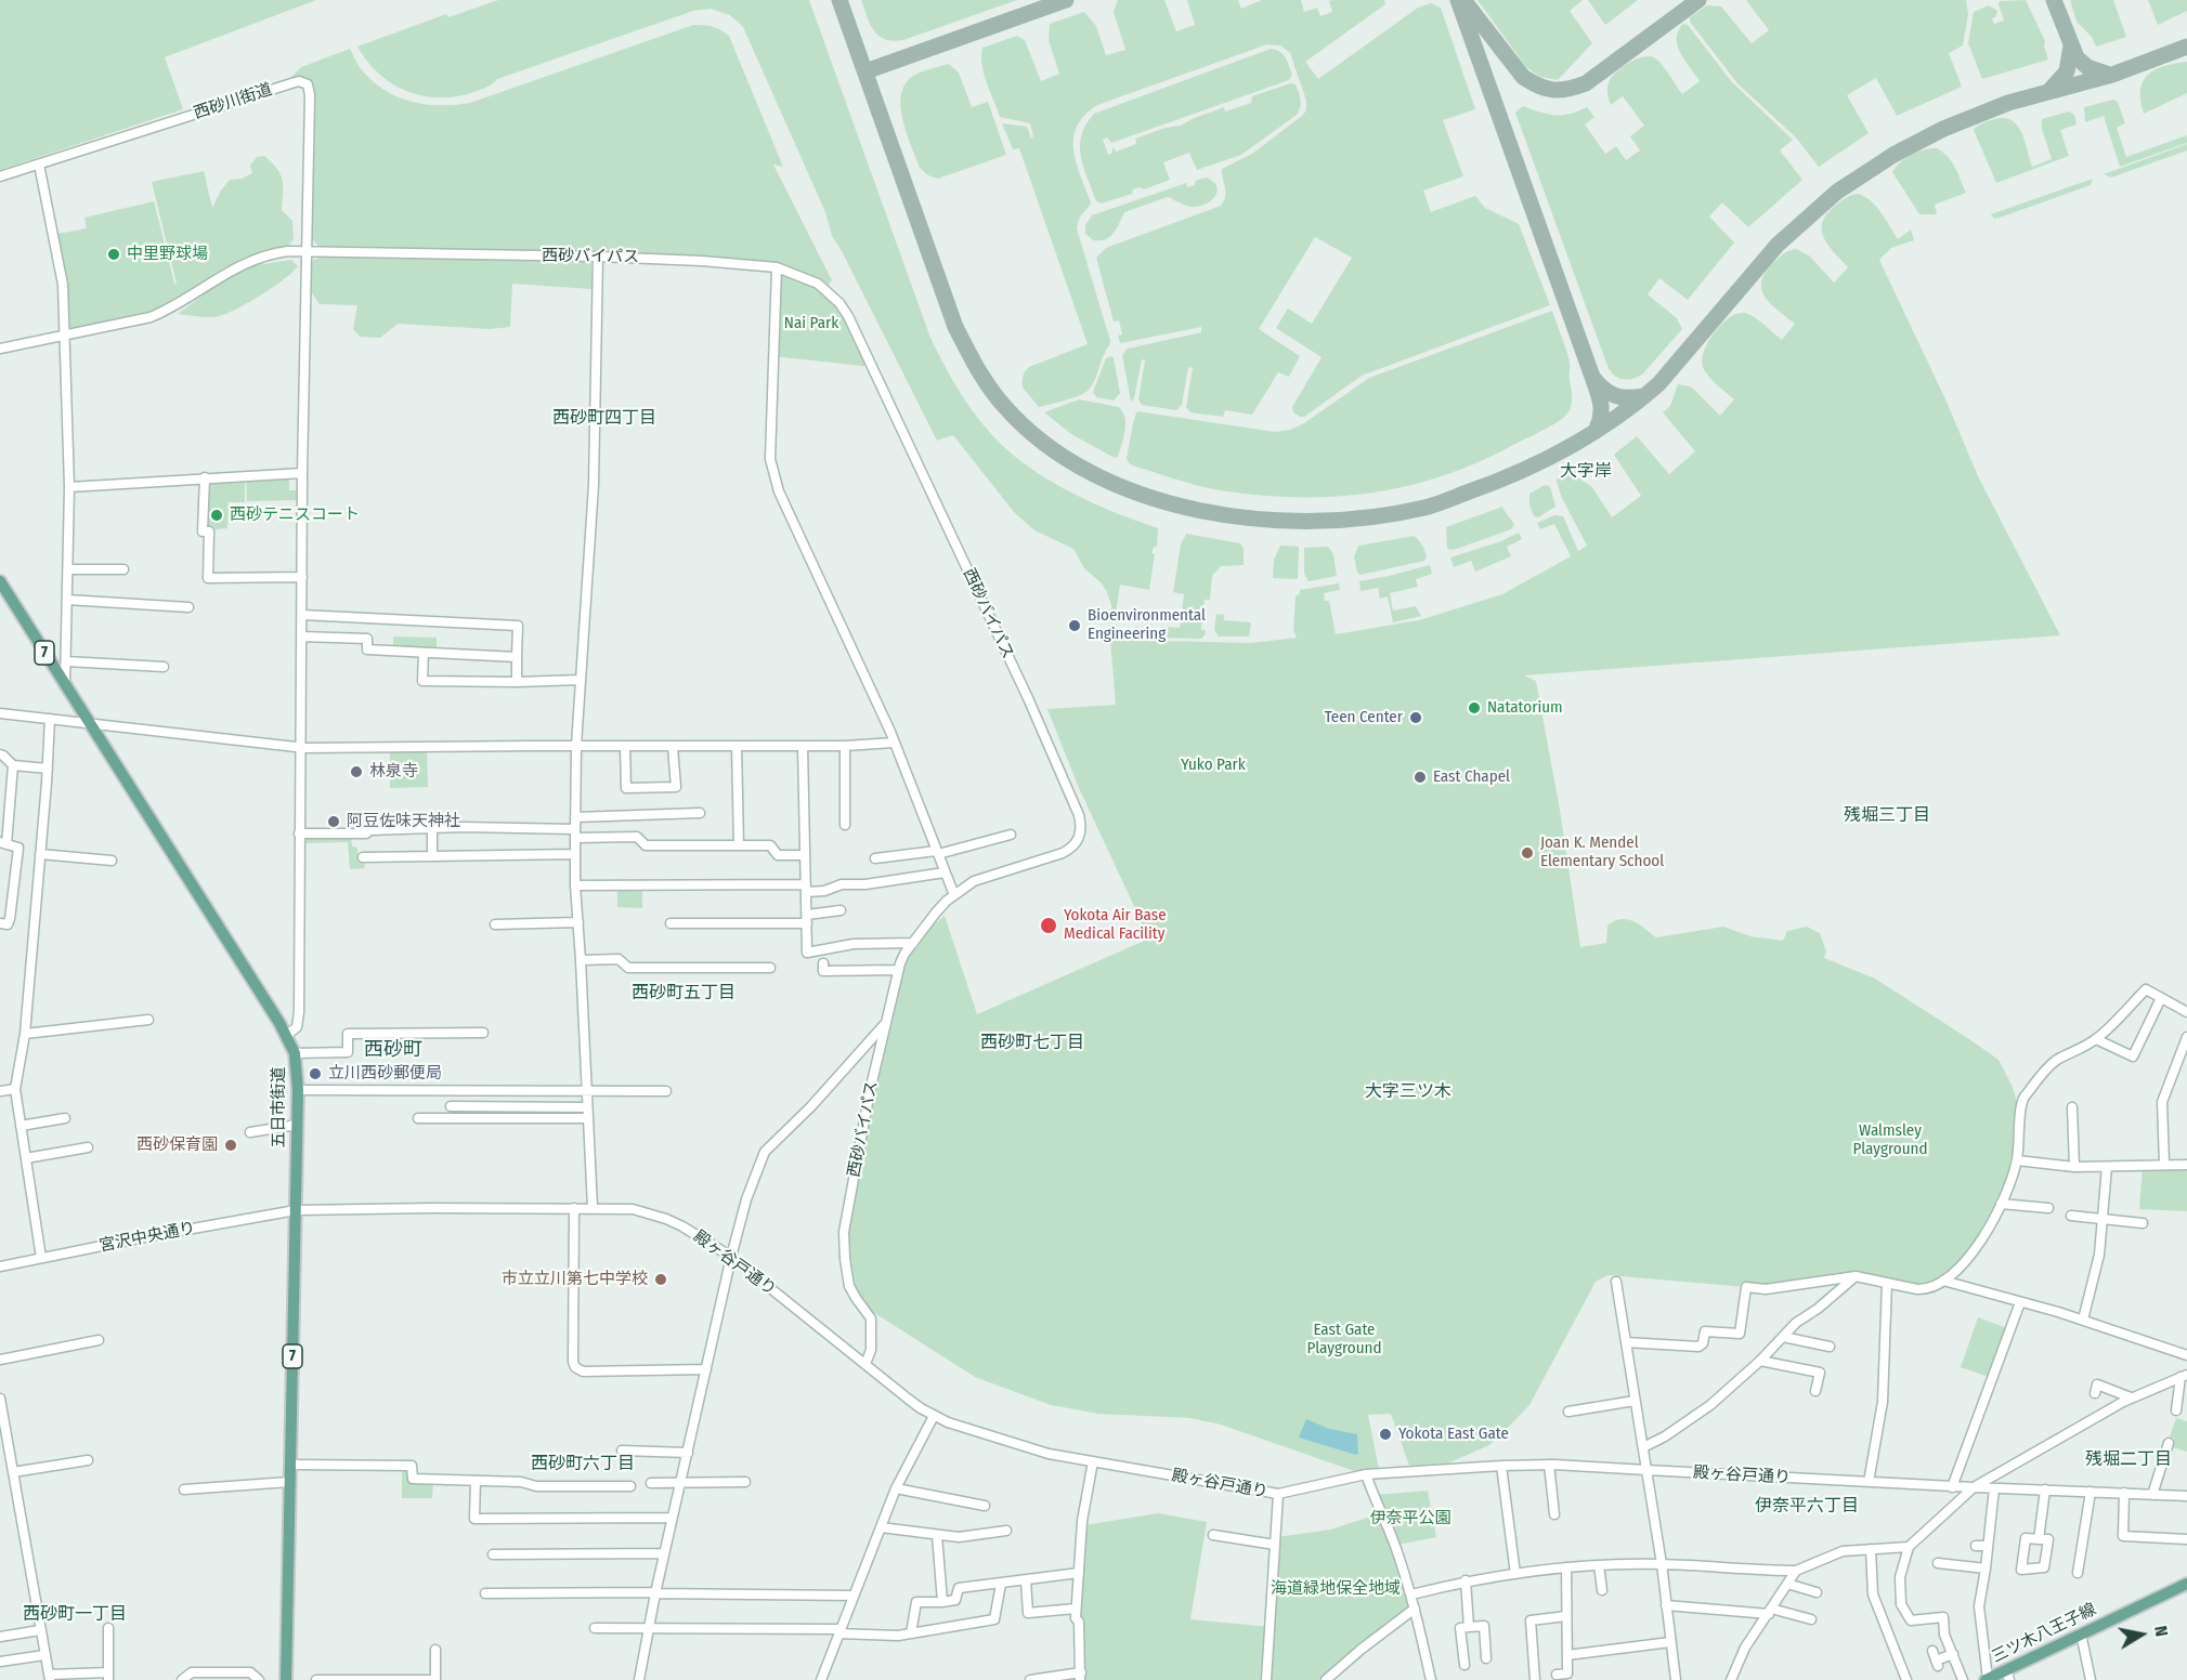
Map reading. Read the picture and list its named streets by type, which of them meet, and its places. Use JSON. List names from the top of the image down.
{
  "streets": {
    "main road": ["7", "五日市街道", "三ツ木八王子線"],
    "street": [
      "西砂川街道",
      "西砂バイパス",
      "宮沢中央通り",
      "殿ヶ谷戸通り"
    ]
  },
  "crossings": [
    ["西砂川街道", "西砂バイパス"],
    ["西砂バイパス", "殿ヶ谷戸通り"],
    ["五日市街道", "宮沢中央通り"],
    ["五日市街道", "殿ヶ谷戸通り"],
    ["宮沢中央通り", "殿ヶ谷戸通り"]
  ],
  "districts": [
    "西砂町四丁目",
    "大字岸",
    "残堀三丁目",
    "西砂町五丁目",
    "西砂町七丁目",
    "西砂町",
    "大字三ツ木",
    "残堀二丁目",
    "西砂町六丁目",
    "伊奈平六丁目",
    "西砂町一丁目"
  ],
  "parks": [
    "Nai Park",
    "Yuko Park",
    "Walmsley Playground",
    "East Gate Playground",
    "伊奈平公園",
    "海道緑地保全地域"
  ],
  "places": [
    "中里野球場",
    "西砂テニスコート",
    "Bioenvironmental Engineering",
    "Natatorium",
    "Teen Center",
    "林泉寺",
    "East Chapel",
    "阿豆佐味天神社",
    "Joan K. Mendel Elementary School",
    "Yokota Air Base Medical Facility",
    "立川西砂郵便局",
    "西砂保育園",
    "市立立川第七中学校",
    "Yokota East Gate"
  ],
  "north": "right"
}
